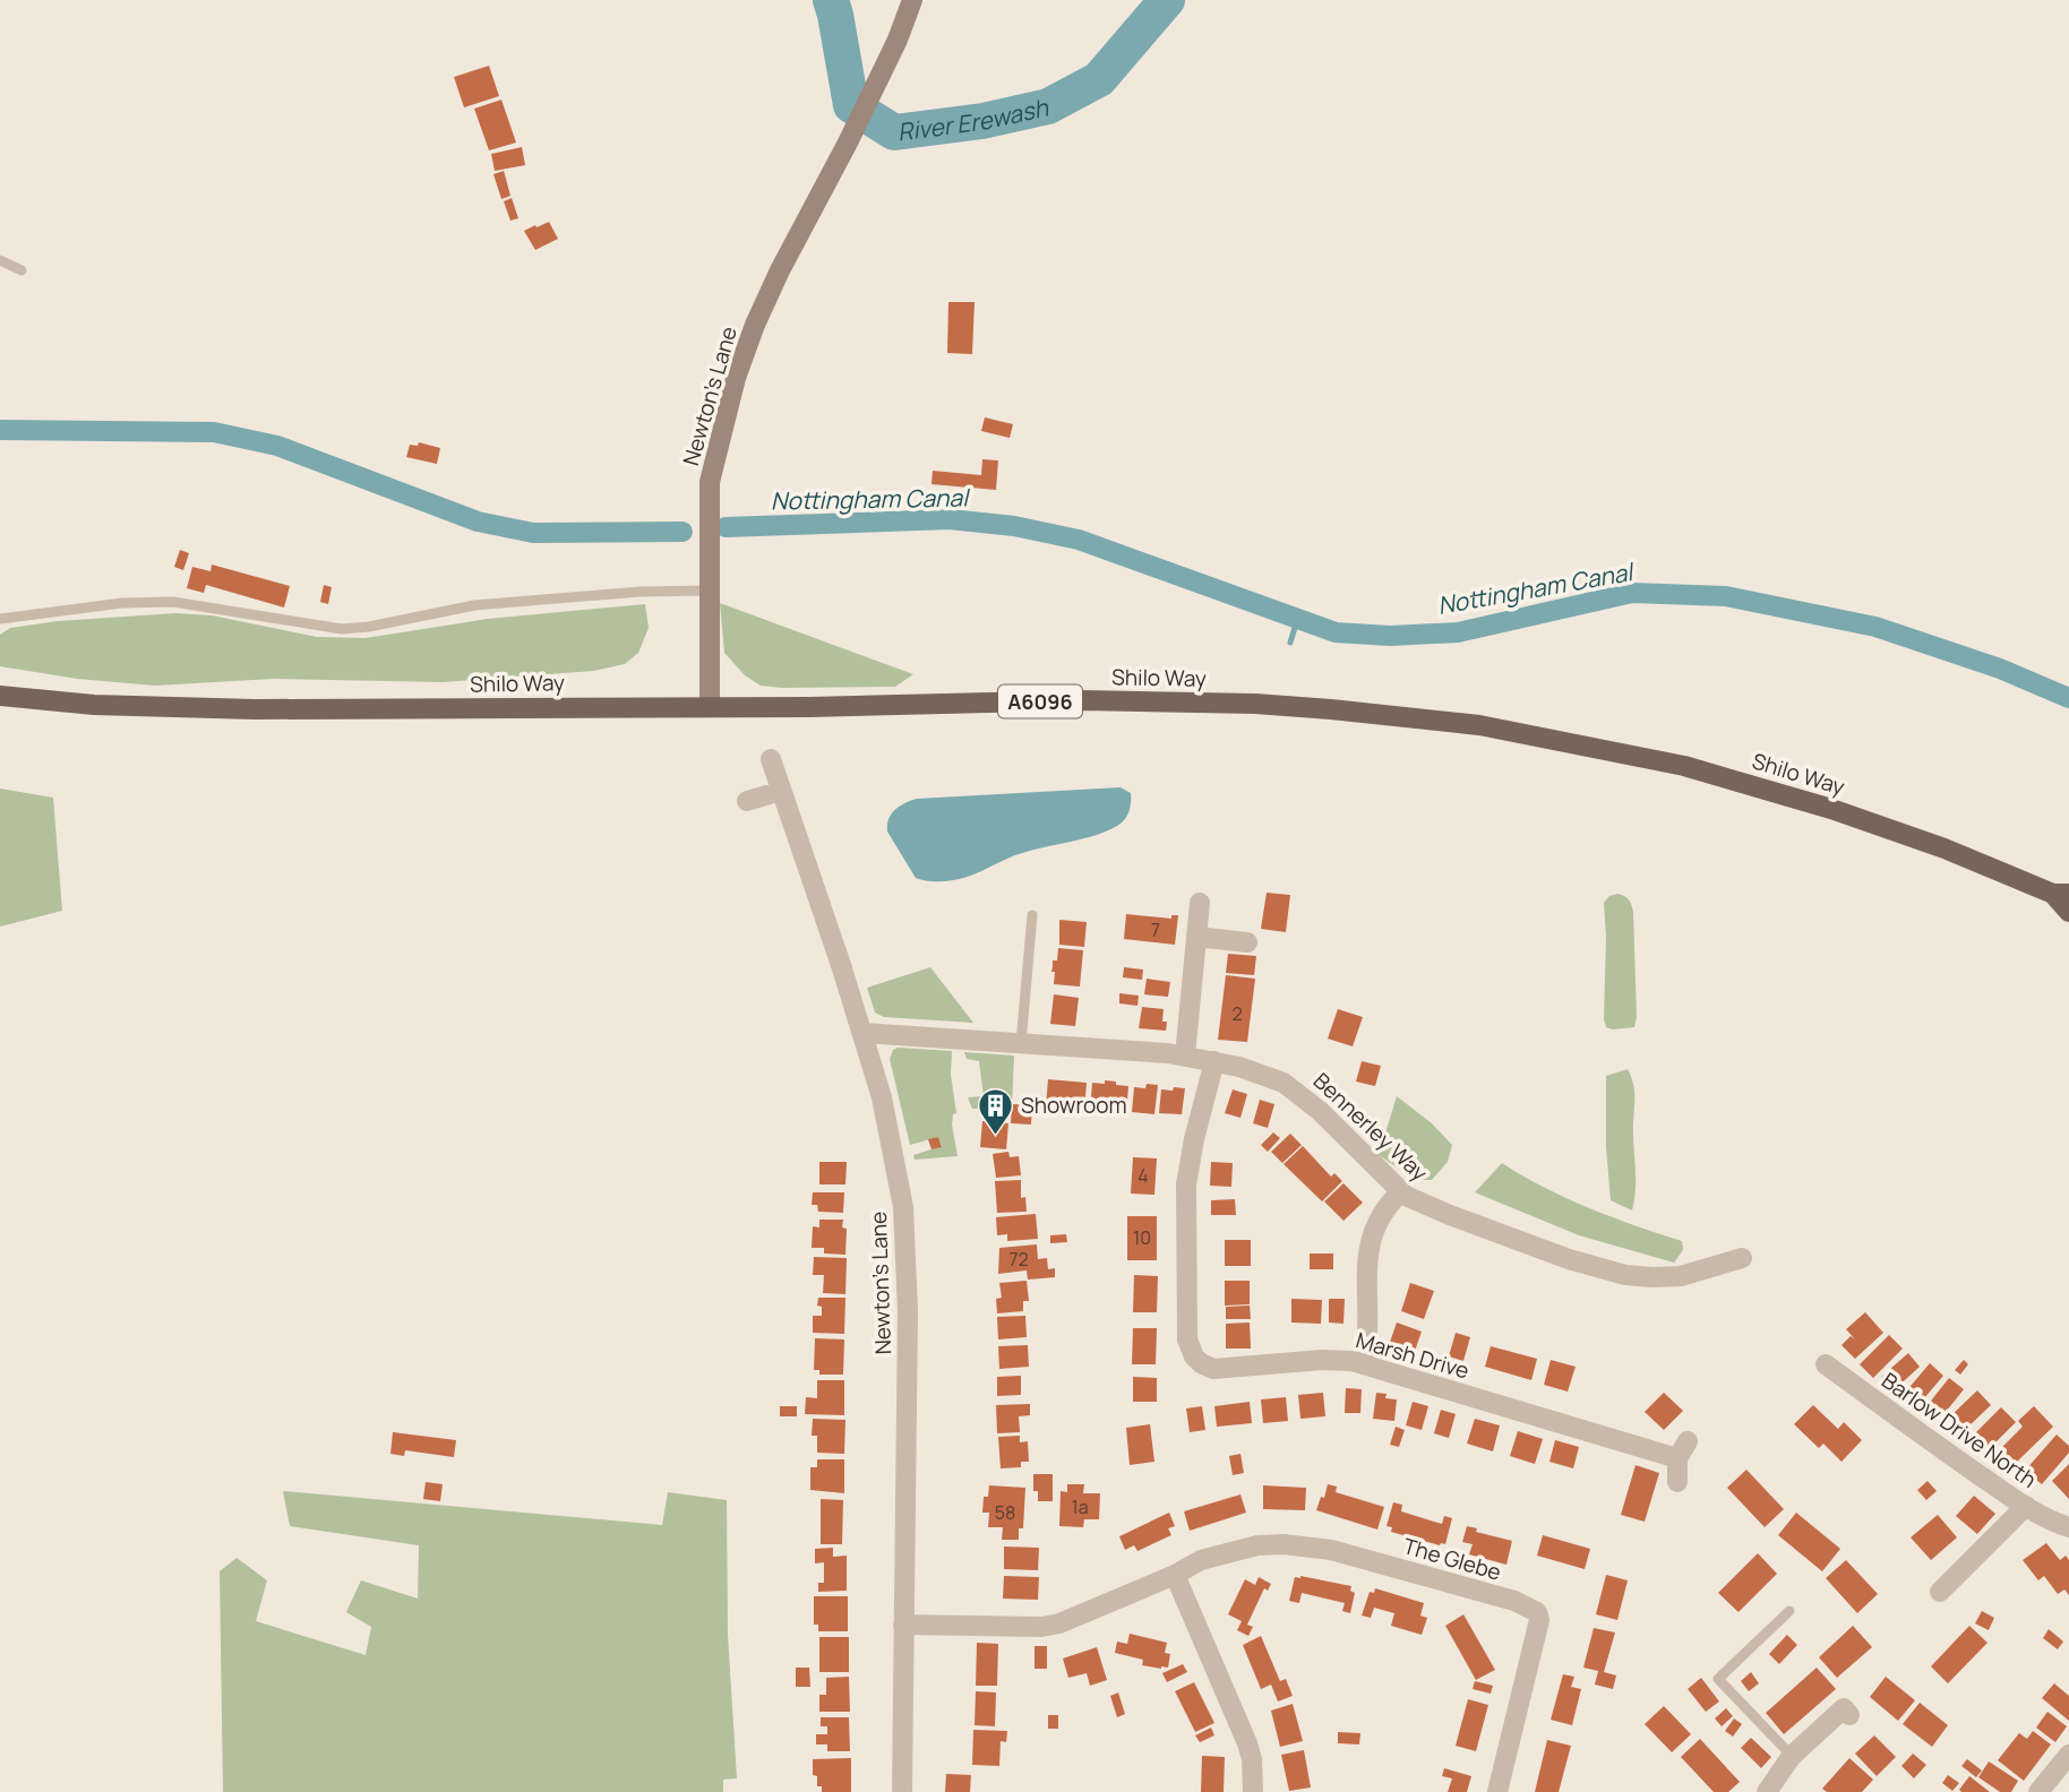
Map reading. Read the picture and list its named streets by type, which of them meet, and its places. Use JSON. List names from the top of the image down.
{
  "streets": {
    "main road": ["Shilo Way", "A6096"],
    "street": [
      "Newton's Lane",
      "Bennerley Way",
      "Marsh Drive",
      "Barlow Drive North",
      "The Glebe"
    ]
  },
  "crossings": [
    ["Newton's Lane", "Shilo Way"],
    ["Newton's Lane", "Bennerley Way"],
    ["Newton's Lane", "The Glebe"],
    ["Bennerley Way", "Marsh Drive"]
  ],
  "water": ["River Erewash", "Nottingham Canal"],
  "places": {
    "building": ["Showroom"]
  },
  "house_numbers": [
    "7",
    "2",
    "4",
    "10",
    "72",
    "1a",
    "58"
  ]
}
